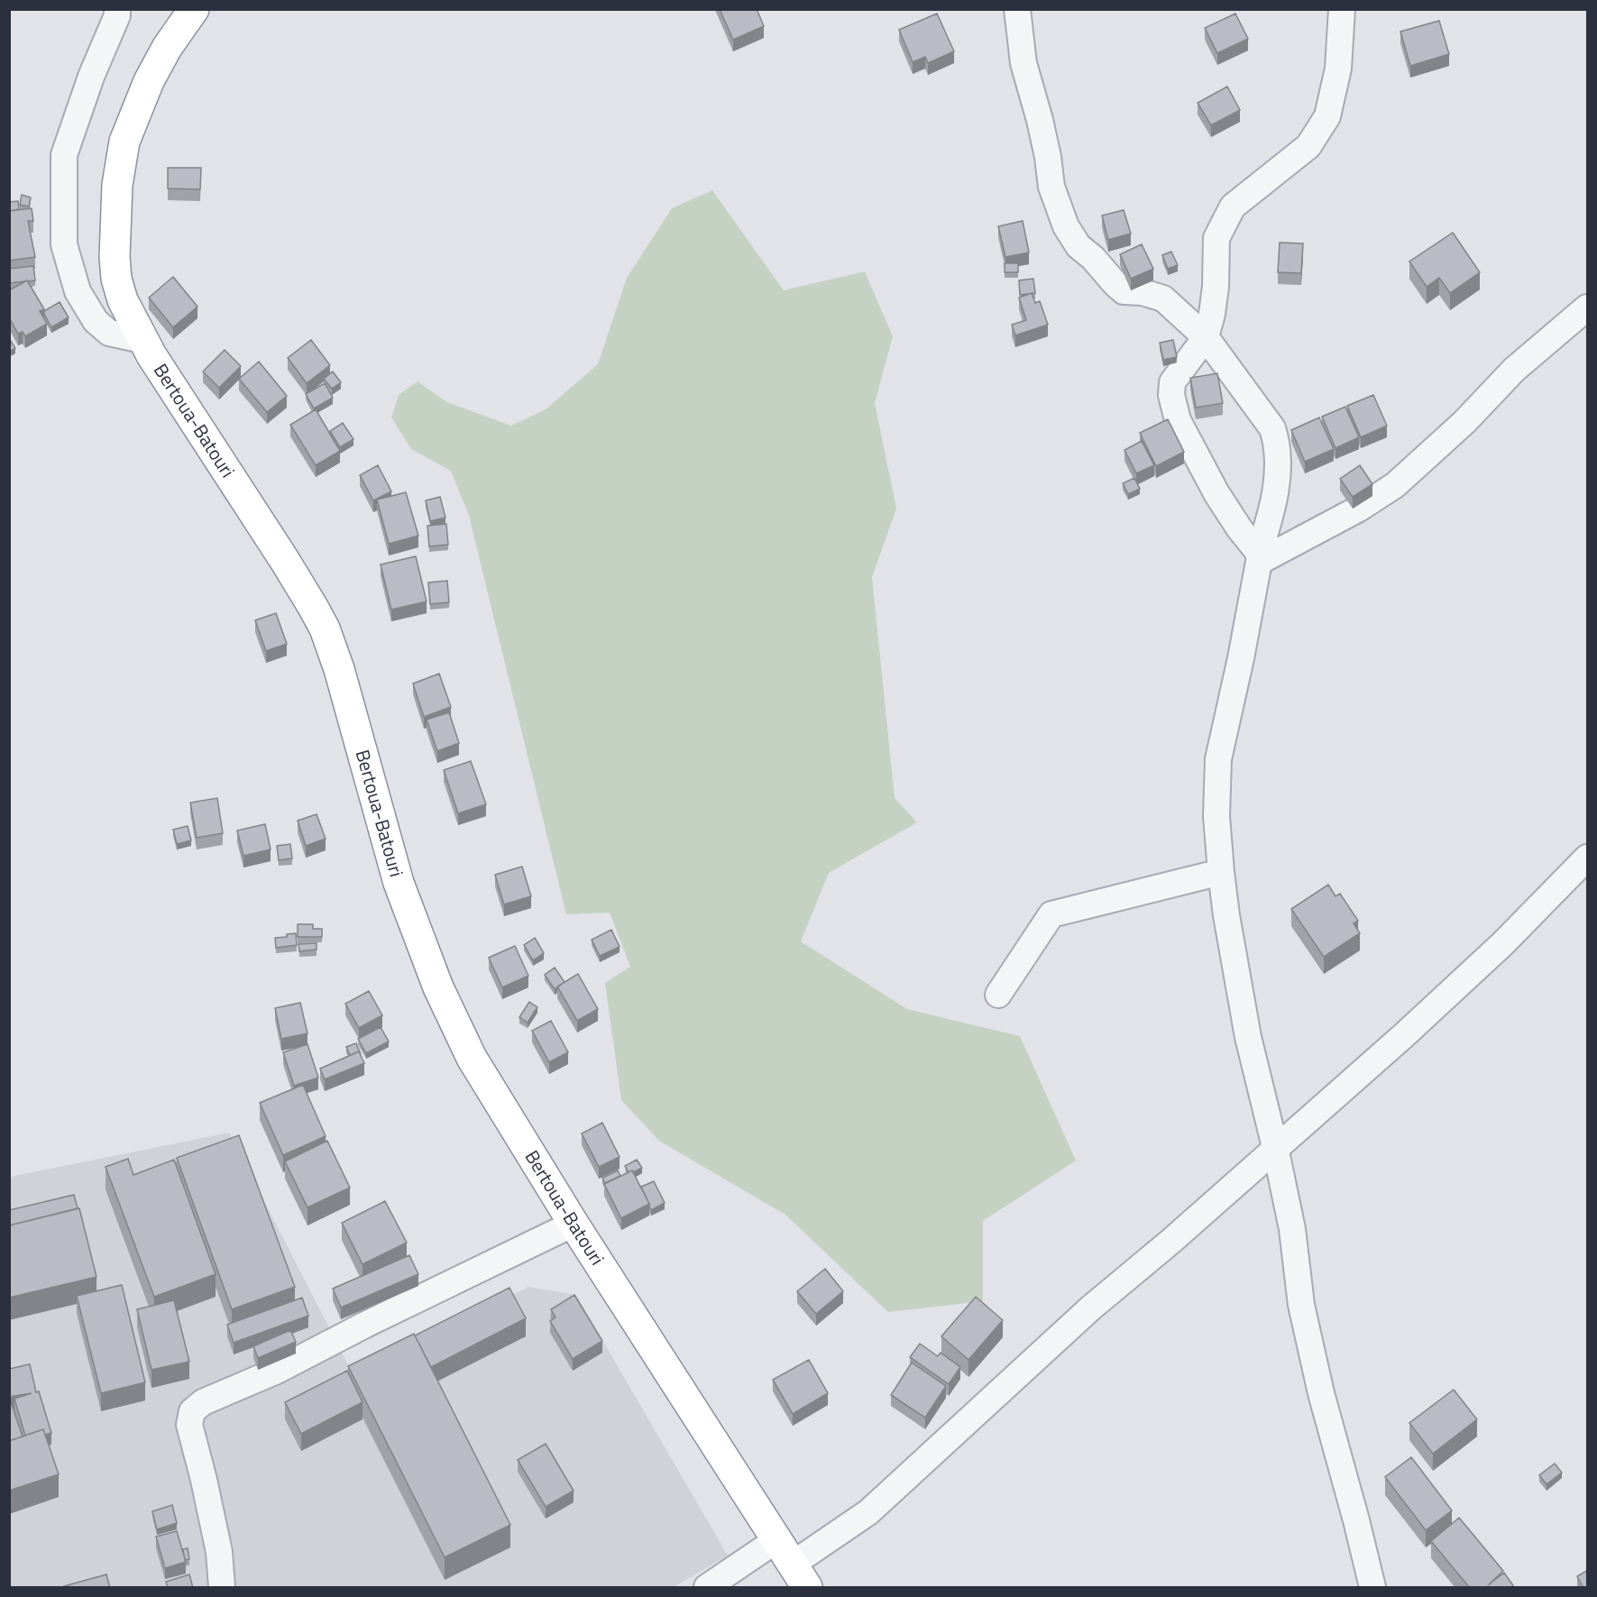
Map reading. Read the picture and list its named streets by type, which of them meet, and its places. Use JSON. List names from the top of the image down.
{
  "streets": {
    "highway": ["Bertoua-Batouri"]
  }
}
